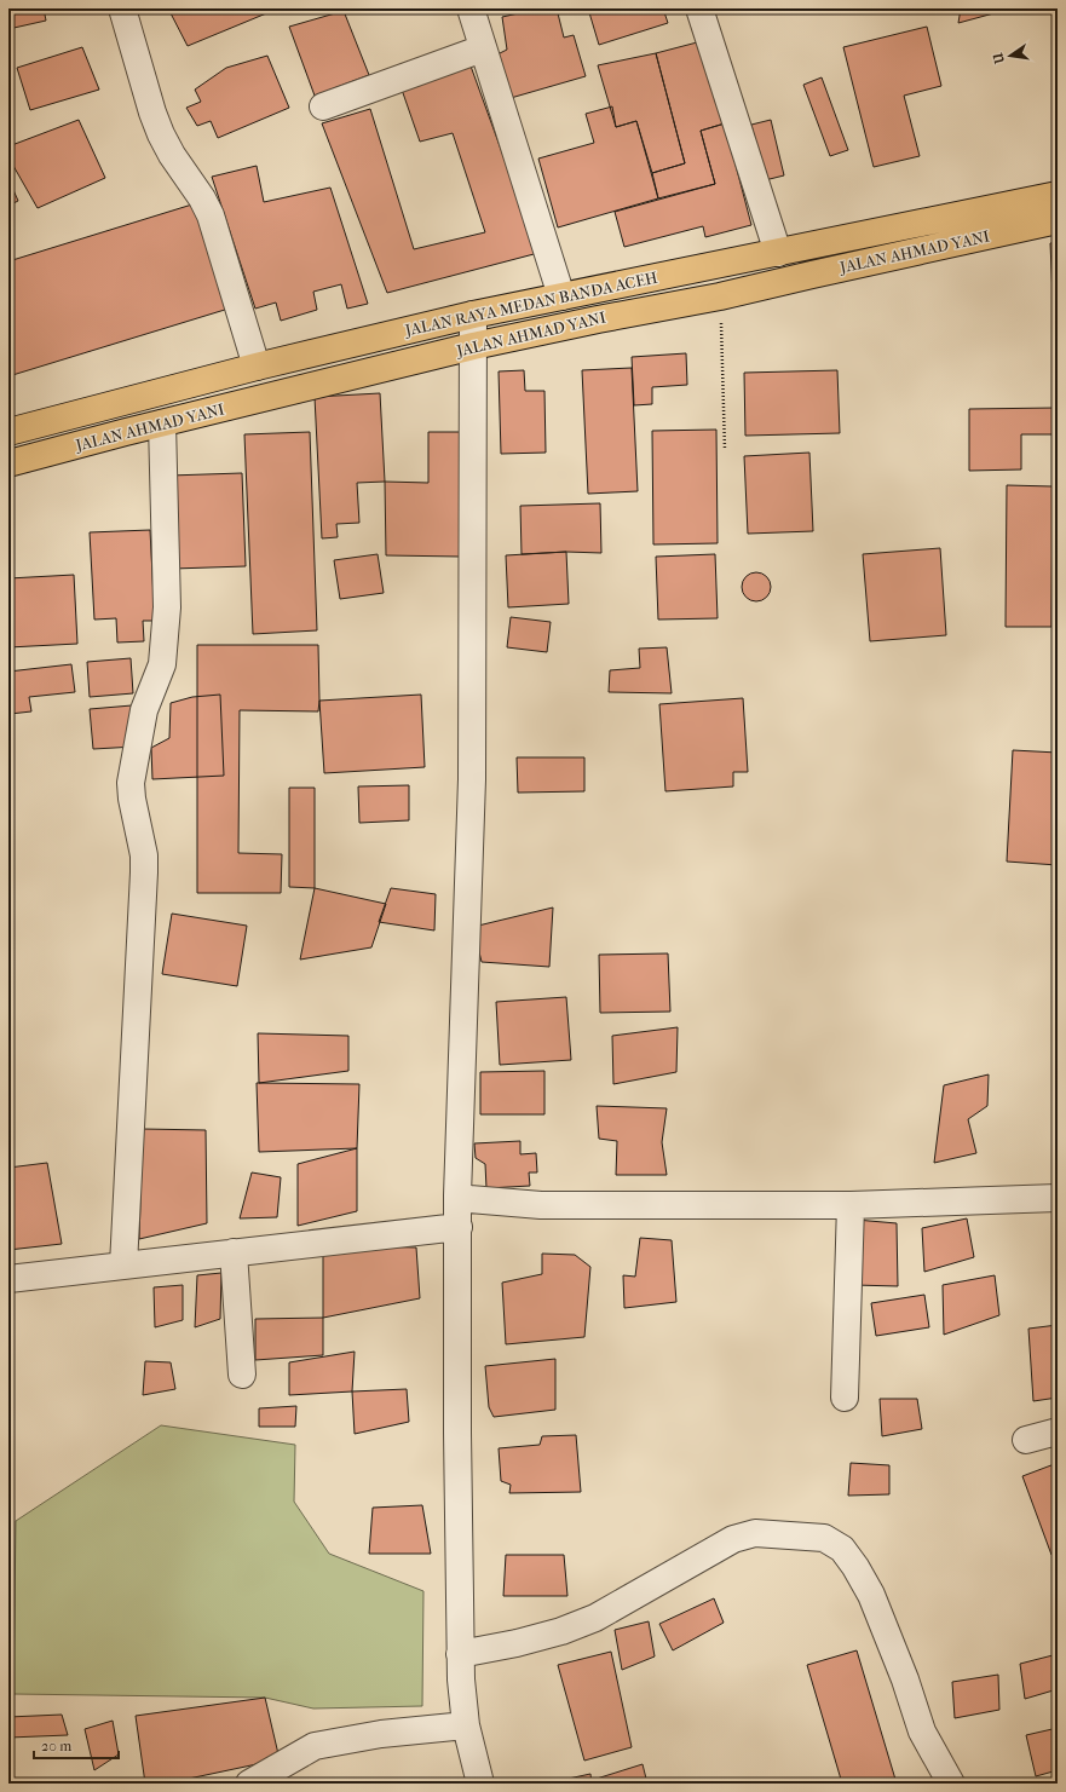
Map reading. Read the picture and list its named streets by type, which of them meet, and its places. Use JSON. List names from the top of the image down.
{
  "streets": {
    "main road": ["JALAN AHMAD YANI", "JALAN RAYA MEDAN BANDA ACEH"]
  },
  "scale_bar": "20 m",
  "north": "left"
}
